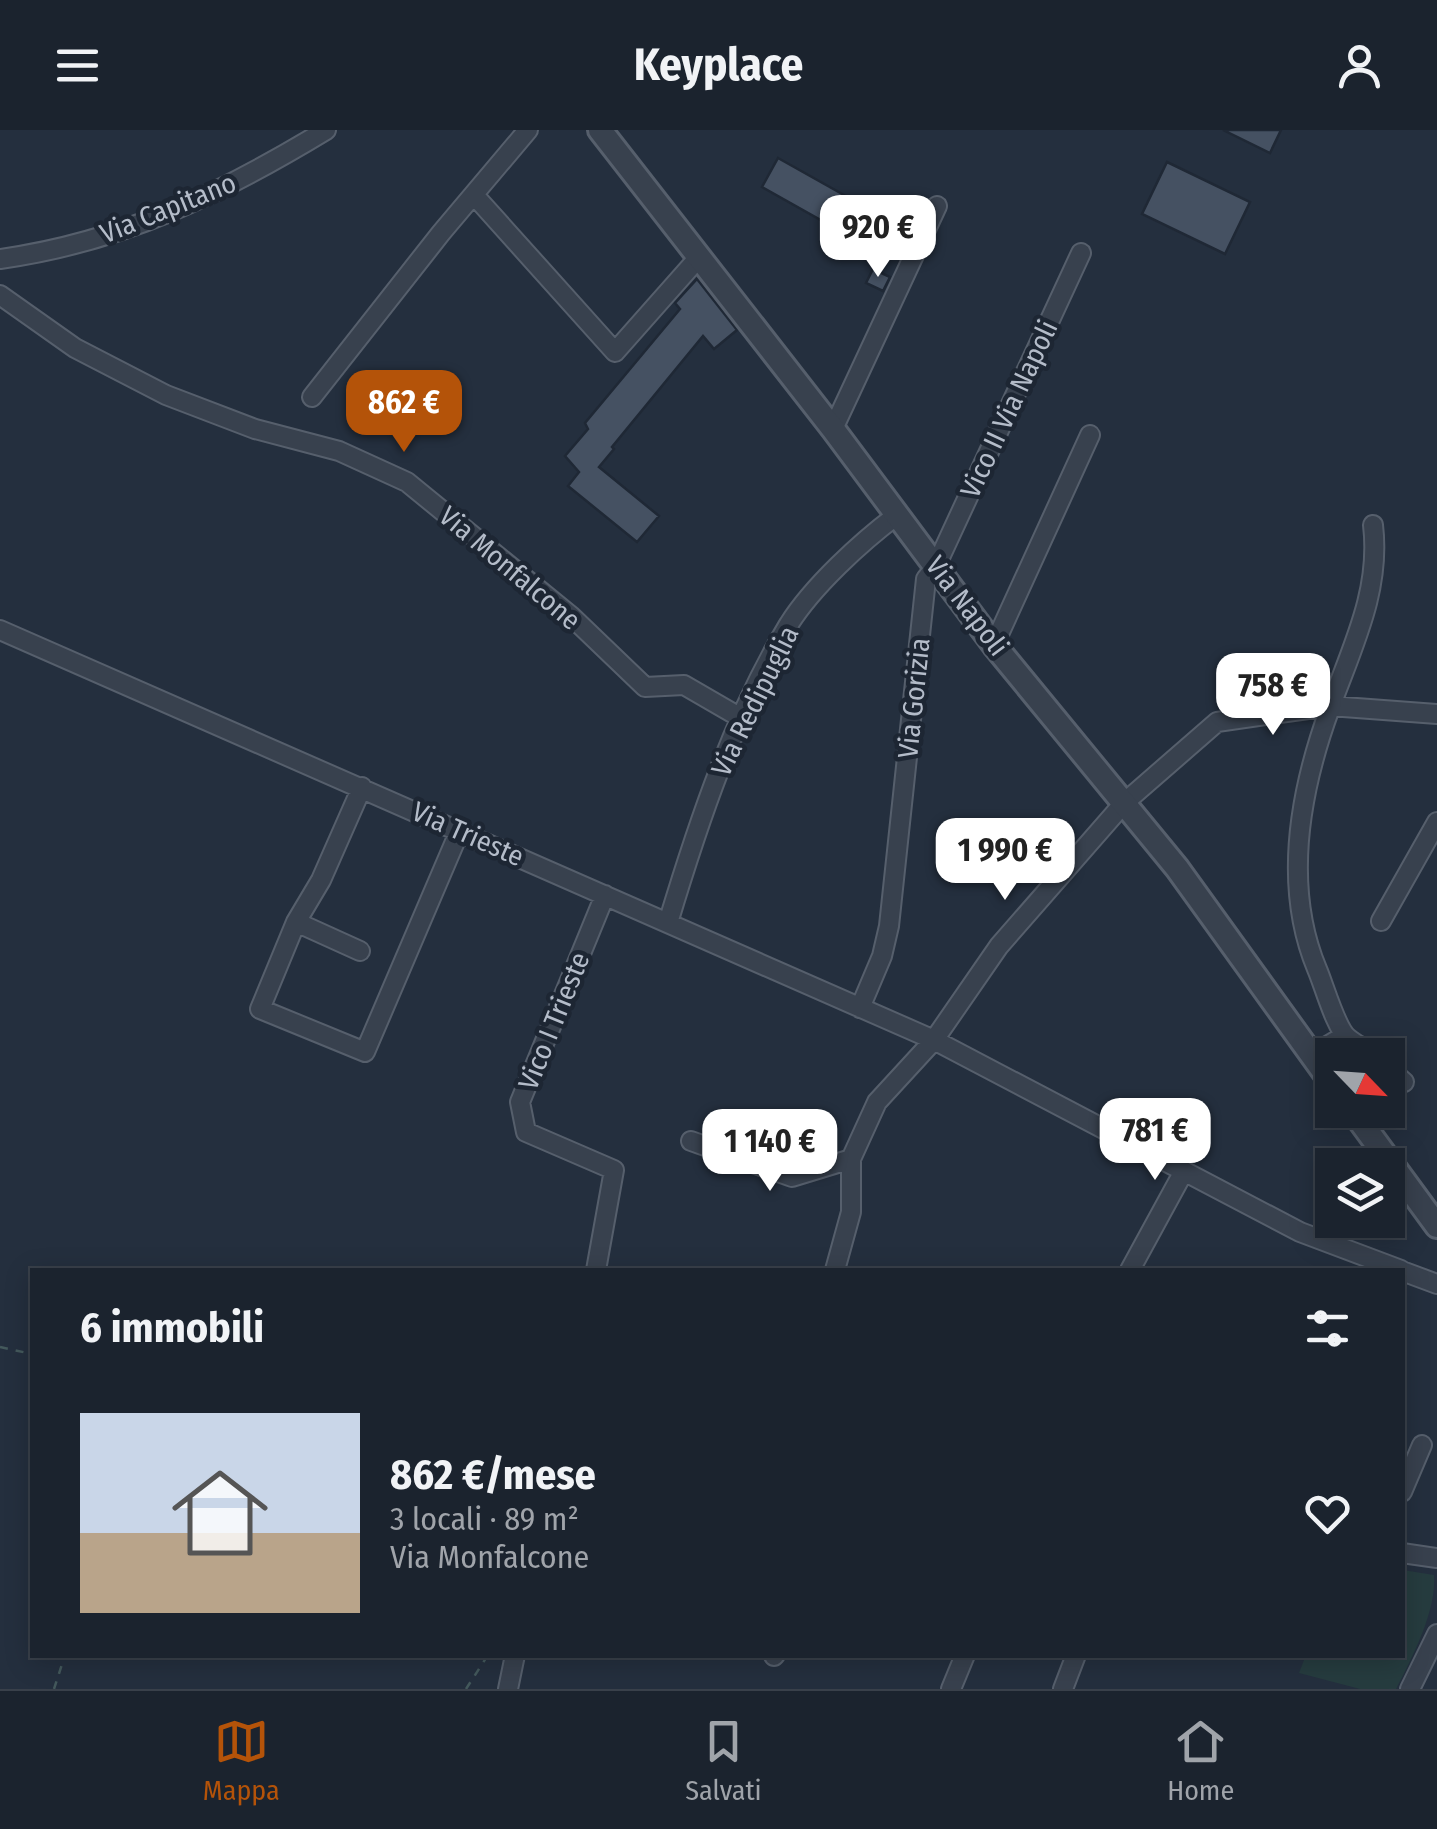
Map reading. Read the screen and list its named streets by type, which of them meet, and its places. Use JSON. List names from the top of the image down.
{
  "streets": {
    "street": [
      "Via Capitano",
      "Vico II Via Napoli",
      "Via Monfalcone",
      "Via Napoli",
      "Via Gorizia",
      "Via Redipuglia",
      "Via Trieste",
      "Vico I Trieste"
    ]
  },
  "crossings": [
    ["Vico II Via Napoli", "Via Napoli"],
    ["Vico II Via Napoli", "Via Gorizia"],
    ["Via Monfalcone", "Via Redipuglia"],
    ["Via Napoli", "Via Gorizia"],
    ["Via Napoli", "Via Redipuglia"],
    ["Via Gorizia", "Via Trieste"],
    ["Via Redipuglia", "Via Trieste"],
    ["Via Trieste", "Vico I Trieste"]
  ],
  "north": "bottom right",
  "page": {
    "header": "Keyplace",
    "price": [
      "920 €",
      "862 €",
      "758 €",
      "1 990 €",
      "781 €",
      "1 140 €"
    ],
    "heading": "6 immobili",
    "list": [
      {
        "name": "862 €/mese",
        "note": "3 locali · 89 m² · Via Monfalcone"
      }
    ],
    "tabs": ["Mappa", "Salvati", "Home"]
  }
}
